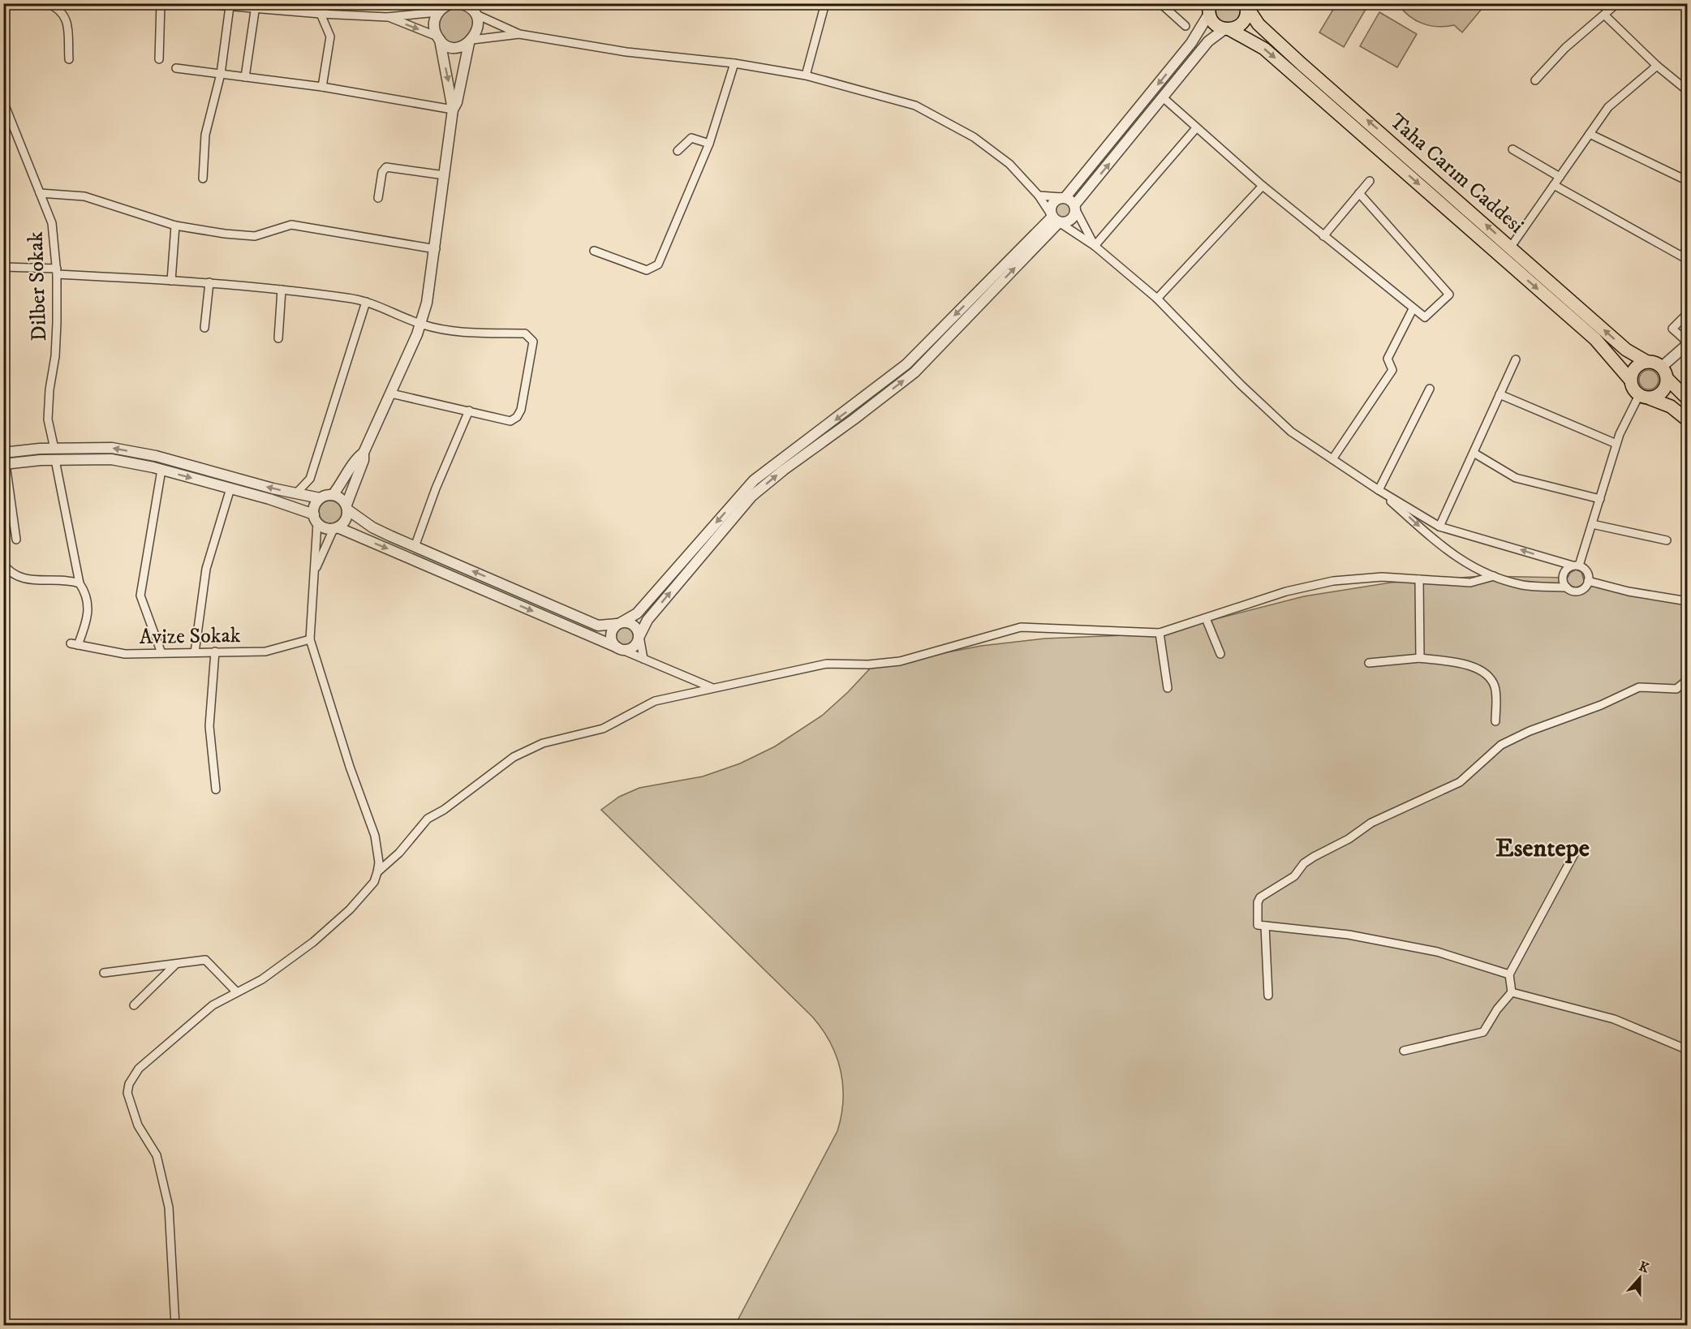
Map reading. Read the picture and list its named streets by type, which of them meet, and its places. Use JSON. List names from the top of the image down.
{
  "streets": {
    "main road": ["Taha Carım Caddesi"],
    "street": ["Dilber Sokak", "Avize Sokak"]
  },
  "districts": ["Esentepe"],
  "north": "top"
}
